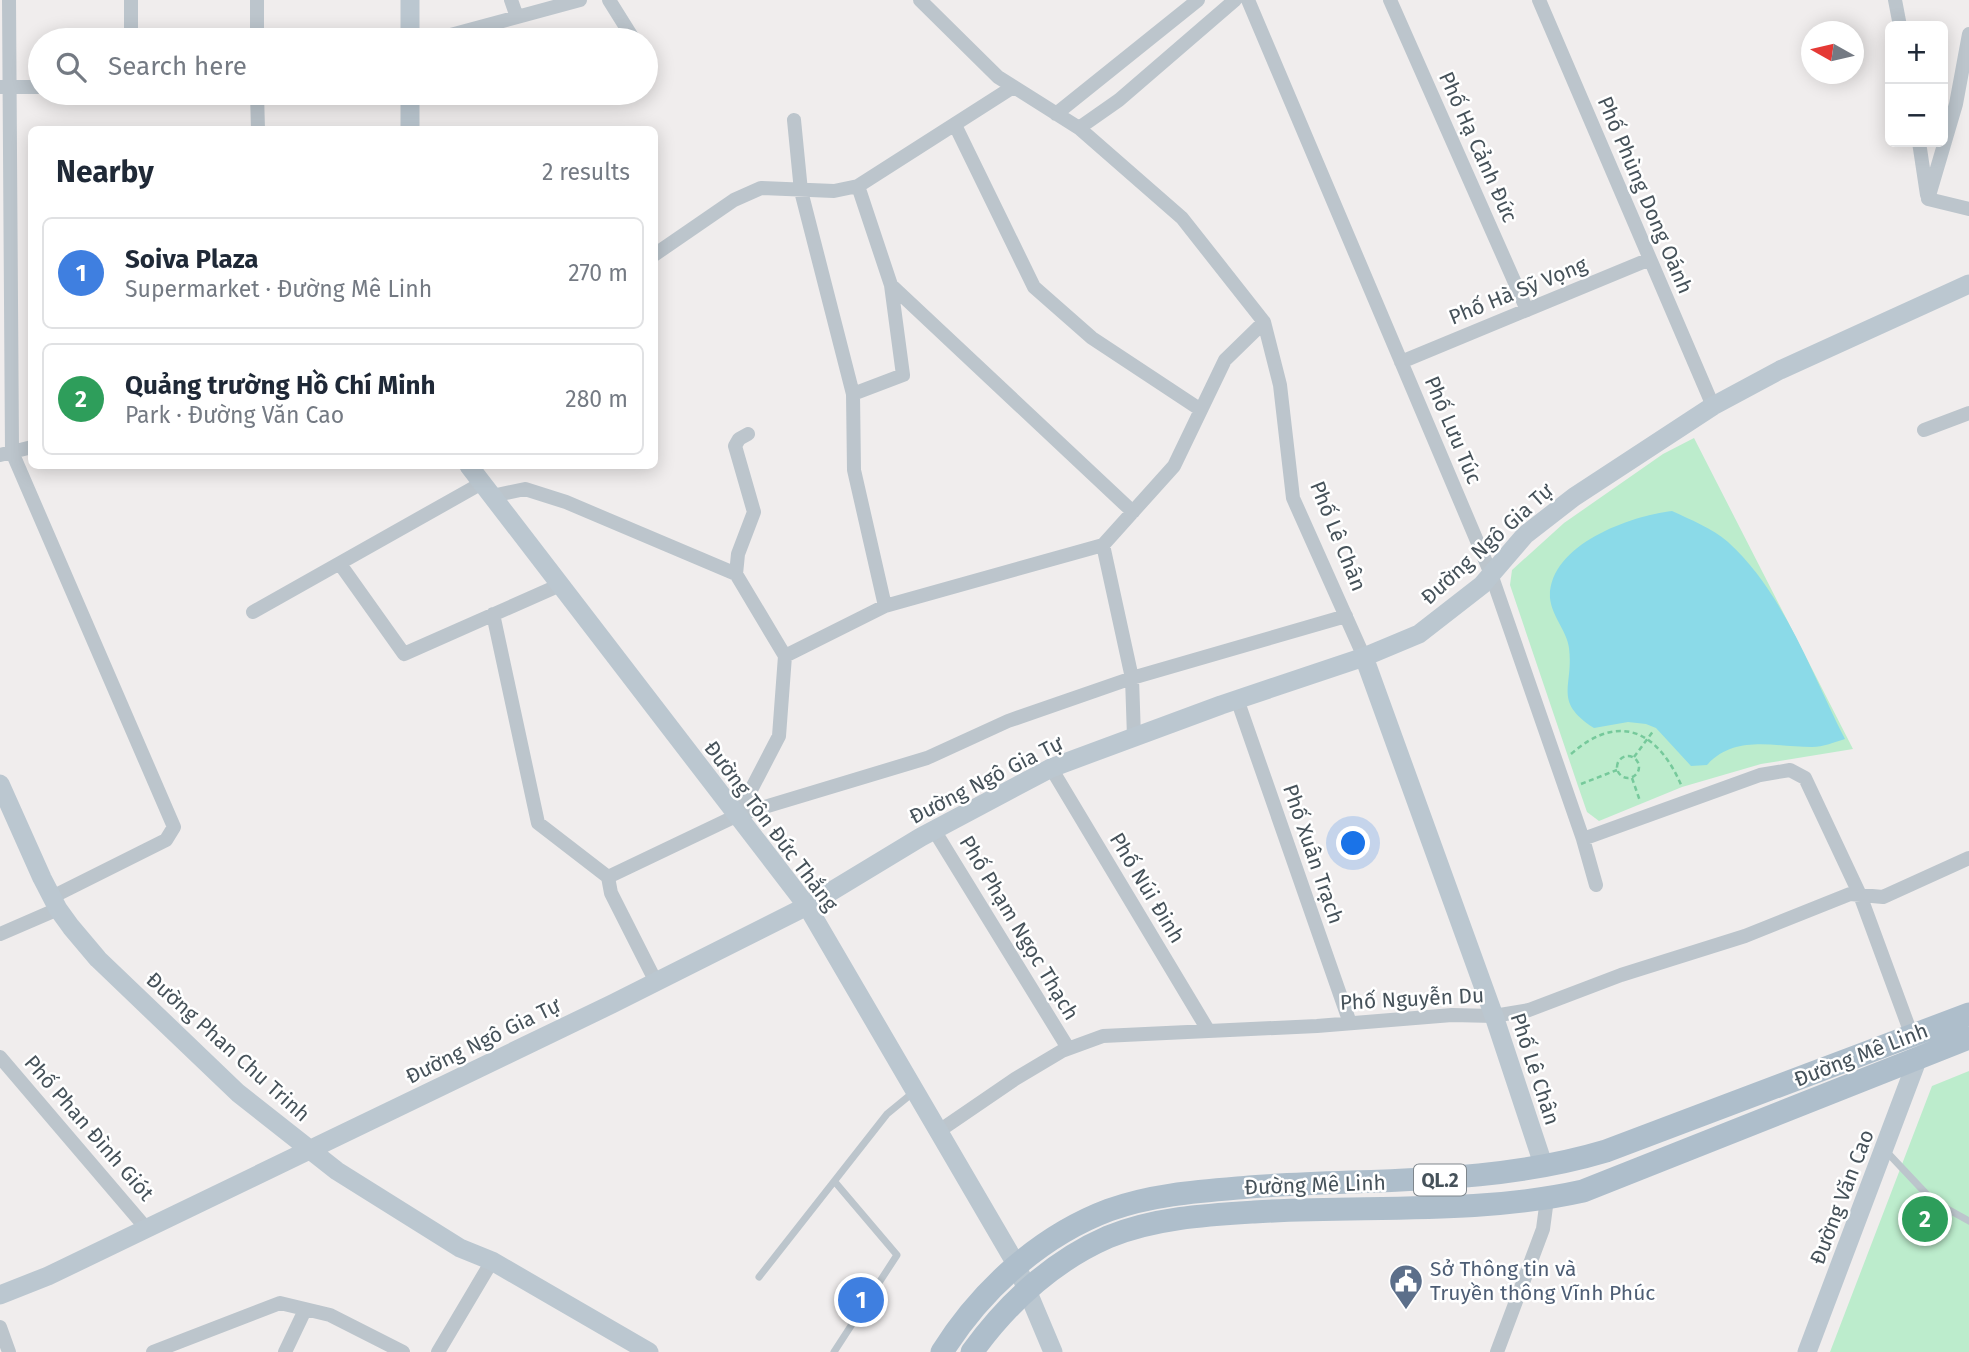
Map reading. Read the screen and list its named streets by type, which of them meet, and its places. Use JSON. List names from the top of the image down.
{
  "streets": {
    "main road": ["Đường Mê Linh", "QL.2"],
    "street": [
      "Phố Hạ Cảnh Đức",
      "Phố Phùng Dong Oánh",
      "Phố Hà Sỹ Vọng",
      "Phố Lưu Túc",
      "Phố Lê Chân",
      "Đường Ngô Gia Tự",
      "Đường Tôn Đức Thắng",
      "Phố Xuân Trạch",
      "Phố Núi Đinh",
      "Phố Phạm Ngọc Thạch",
      "Phố Nguyễn Du",
      "Đường Phan Chu Trinh",
      "Phố Phan Đình Giót",
      "Đường Văn Cao"
    ]
  },
  "crossings": [
    ["Phố Hạ Cảnh Đức", "Phố Hà Sỹ Vọng"],
    ["Phố Phùng Dong Oánh", "Phố Hà Sỹ Vọng"],
    ["Phố Phùng Dong Oánh", "Đường Ngô Gia Tự"],
    ["Phố Hà Sỹ Vọng", "Phố Lưu Túc"],
    ["Phố Lưu Túc", "Đường Ngô Gia Tự"],
    ["Phố Lê Chân", "Đường Ngô Gia Tự"],
    ["Phố Lê Chân", "Phố Nguyễn Du"],
    ["Phố Lê Chân", "Đường Mê Linh"],
    ["Đường Ngô Gia Tự", "Đường Tôn Đức Thắng"],
    ["Đường Ngô Gia Tự", "Phố Xuân Trạch"],
    ["Đường Ngô Gia Tự", "Phố Núi Đinh"],
    ["Đường Ngô Gia Tự", "Phố Phạm Ngọc Thạch"],
    ["Đường Ngô Gia Tự", "Đường Phan Chu Trinh"],
    ["Đường Ngô Gia Tự", "Phố Phan Đình Giót"],
    ["Đường Tôn Đức Thắng", "Phố Nguyễn Du"],
    ["Đường Tôn Đức Thắng", "Đường Mê Linh"],
    ["Phố Xuân Trạch", "Phố Nguyễn Du"],
    ["Phố Núi Đinh", "Phố Nguyễn Du"],
    ["Phố Phạm Ngọc Thạch", "Phố Nguyễn Du"],
    ["Đường Mê Linh", "Đường Văn Cao"]
  ],
  "places": {
    "public building": ["Sở Thông tin và Truyền thông Vĩnh Phúc"]
  },
  "north": "left",
  "page": {
    "map_buttons": ["+", "−"],
    "search": "Search here",
    "heading": ["Nearby", "2 results"],
    "list": [
      {
        "mark": "1",
        "name": "Soiva Plaza",
        "note": "Supermarket · Đường Mê Linh",
        "value": "270 m"
      },
      {
        "mark": "2",
        "name": "Quảng trường Hồ Chí Minh",
        "note": "Park · Đường Văn Cao",
        "value": "280 m"
      }
    ],
    "pins": ["2", "1"]
  }
}
